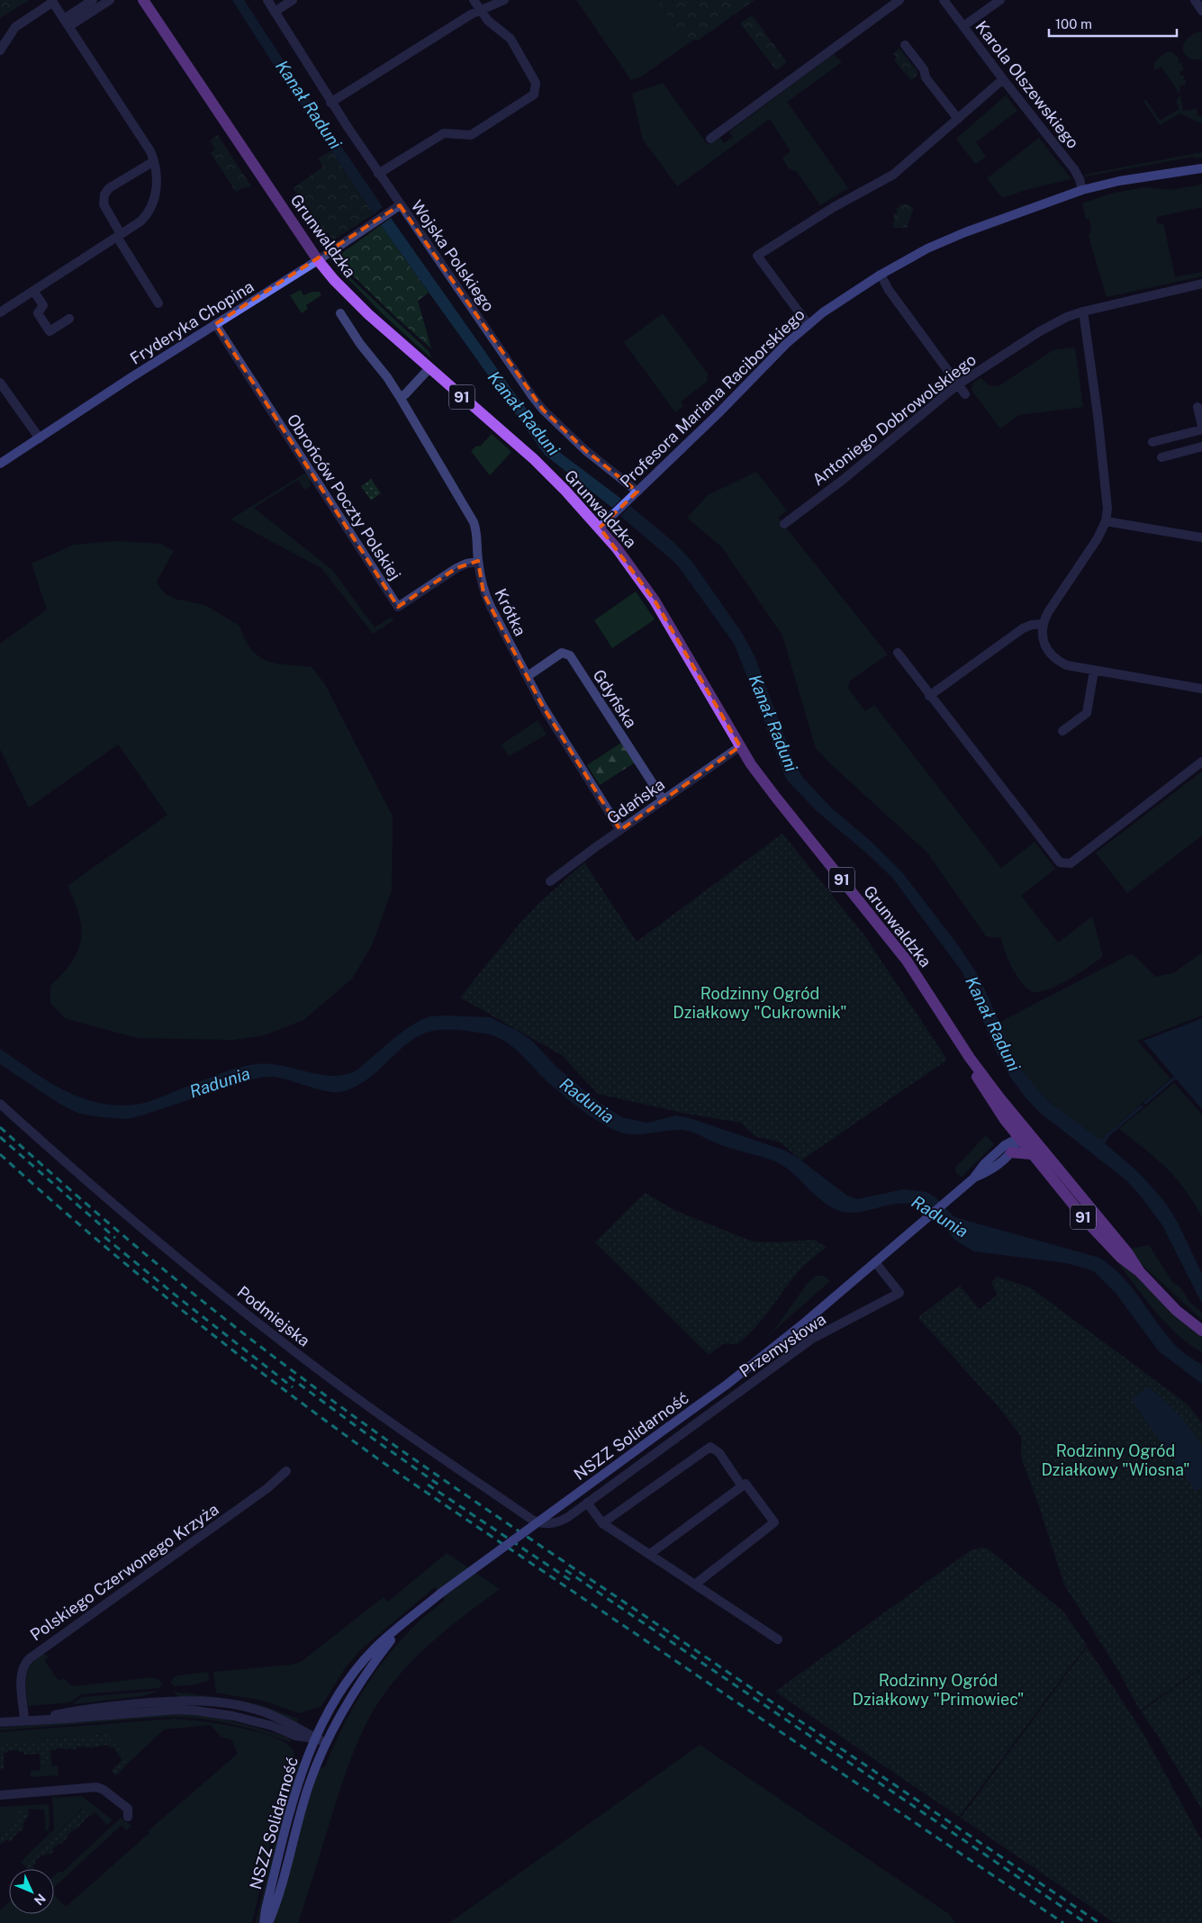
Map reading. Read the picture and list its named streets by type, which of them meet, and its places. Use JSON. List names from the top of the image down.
{
  "streets": {
    "main road": [
      "Grunwaldzka",
      "Fryderyka Chopina",
      "91",
      "Profesora Mariana Raciborskiego",
      "NSZZ Solidarność"
    ],
    "street": [
      "Karola Olszewskiego",
      "Wojska Polskiego",
      "Antoniego Dobrowolskiego",
      "Obrońców Poczty Polskiej",
      "Krótka",
      "Gdyńska",
      "Gdańska",
      "Podmiejska",
      "Przemysłowa",
      "Polskiego Czerwonego Krzyża"
    ]
  },
  "crossings": [
    ["Karola Olszewskiego", "Profesora Mariana Raciborskiego"],
    ["Grunwaldzka", "Fryderyka Chopina"],
    ["Grunwaldzka", "Profesora Mariana Raciborskiego"],
    ["Grunwaldzka", "Gdańska"],
    ["Wojska Polskiego", "Fryderyka Chopina"],
    ["Wojska Polskiego", "Profesora Mariana Raciborskiego"],
    ["Fryderyka Chopina", "Obrońców Poczty Polskiej"],
    ["Obrońców Poczty Polskiej", "Krótka"],
    ["Krótka", "Gdyńska"],
    ["Krótka", "Gdańska"],
    ["Gdyńska", "Gdańska"],
    ["Podmiejska", "Przemysłowa"],
    ["Przemysłowa", "NSZZ Solidarność"]
  ],
  "water": ["Kanał Raduni", "Radunia"],
  "parks": ["Rodzinny Ogród Działkowy \"Cukrownik\"", "Rodzinny Ogród Działkowy \"Wiosna\"", "Rodzinny Ogród Działkowy \"Primowiec\""],
  "scale_bar": "100 m",
  "north": "bottom right"
}
